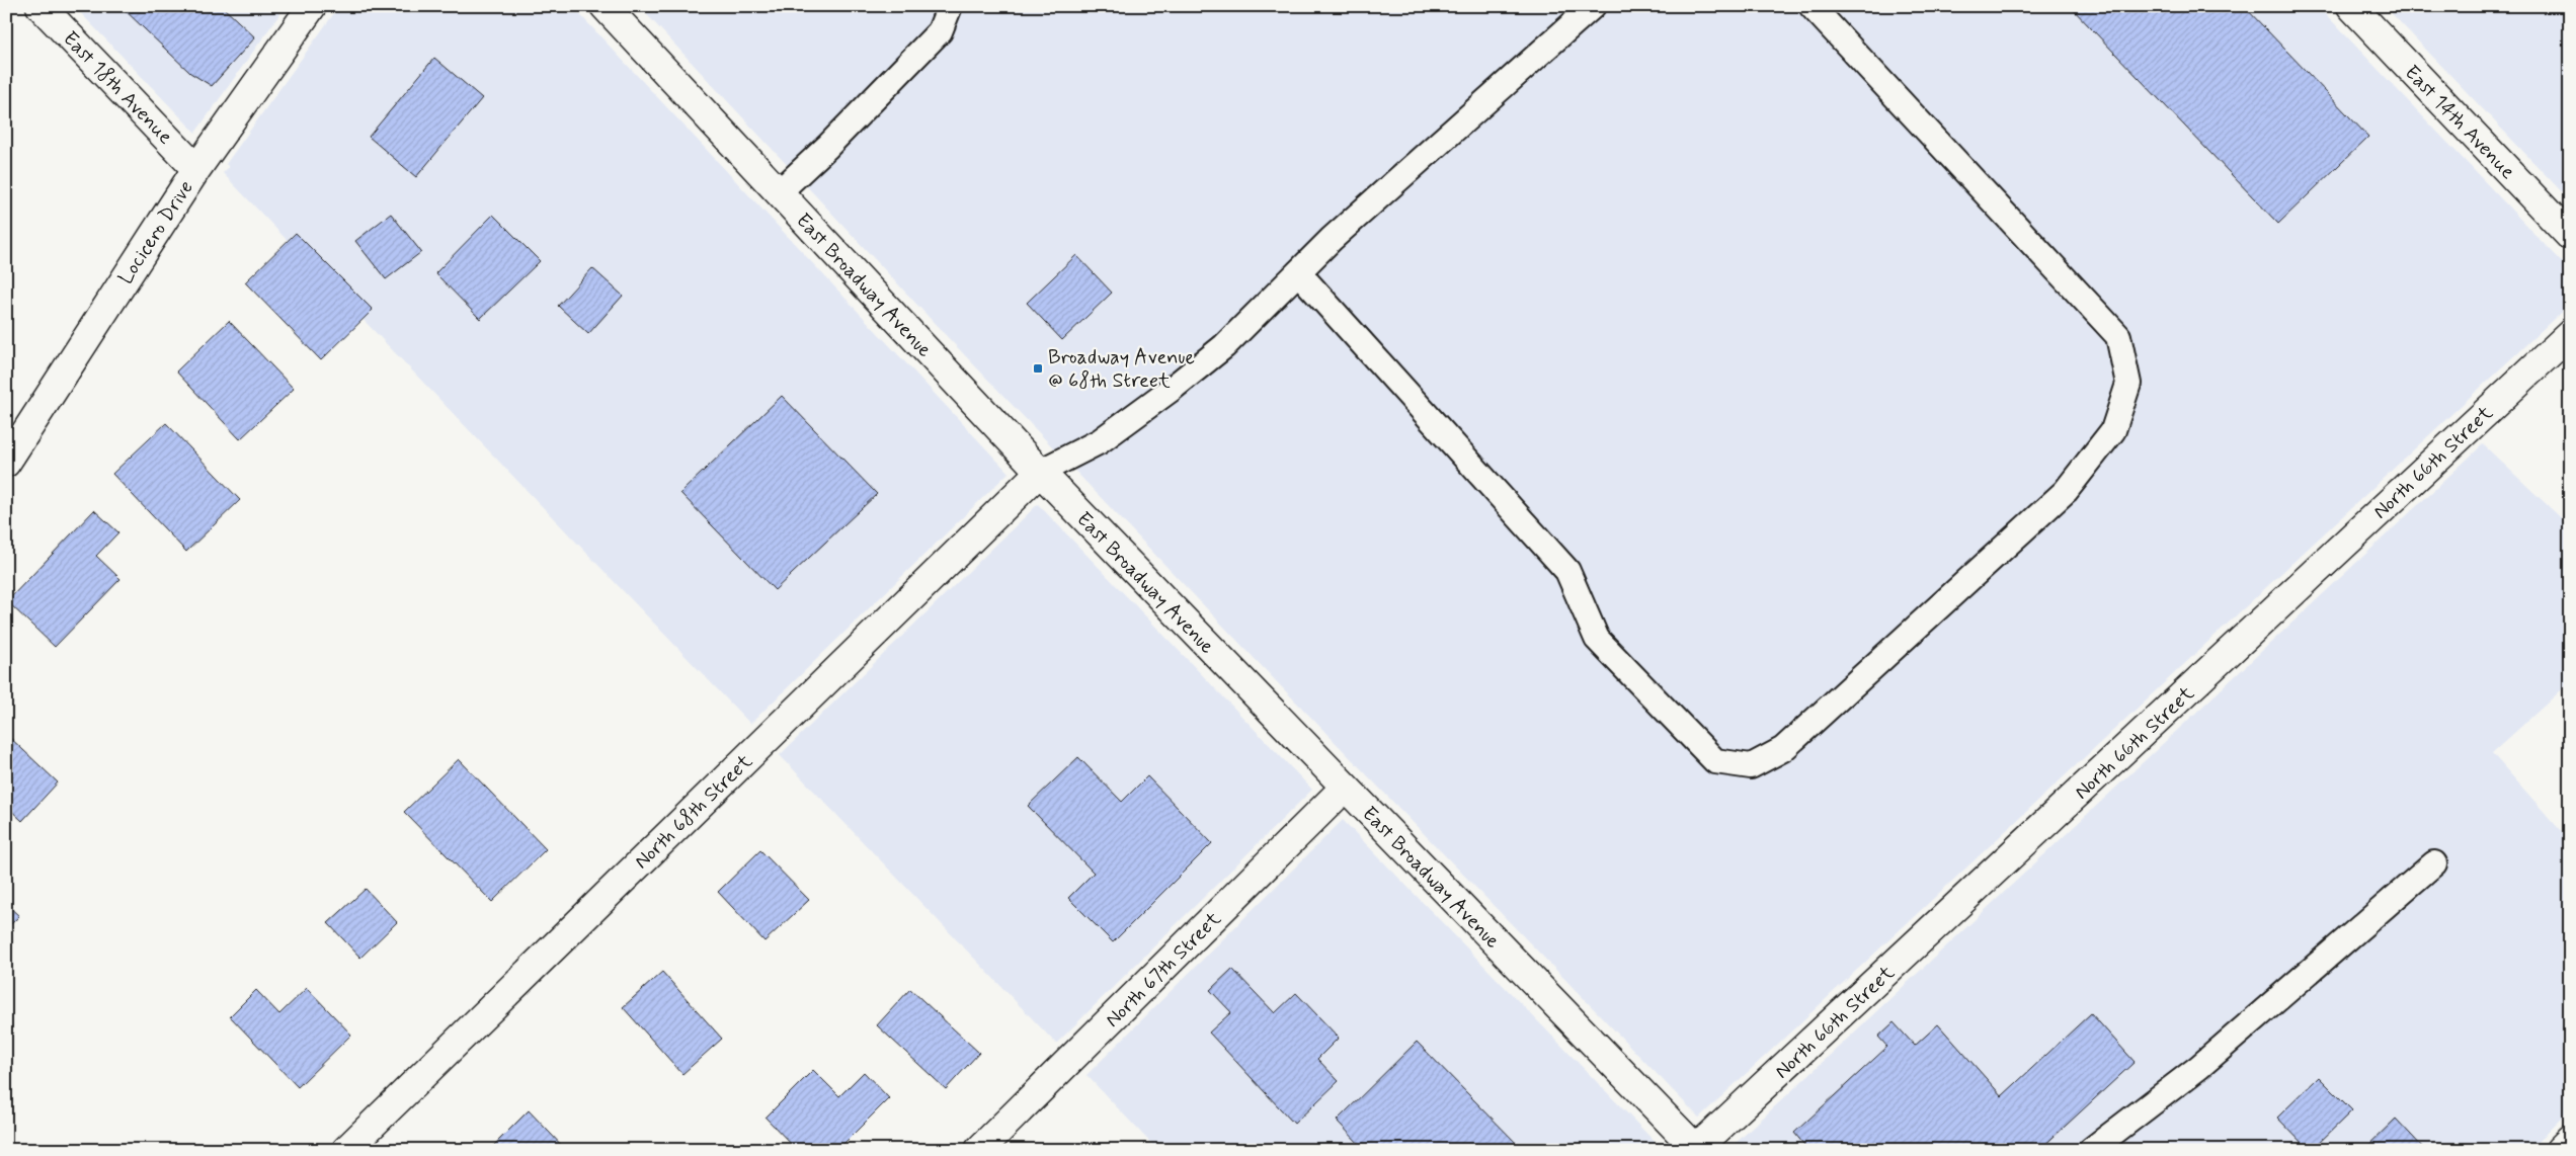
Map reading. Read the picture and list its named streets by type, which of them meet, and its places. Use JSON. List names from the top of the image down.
{
  "streets": {
    "street": [
      "East 18th Avenue",
      "East 14th Avenue",
      "Locicero Drive",
      "East Broadway Avenue",
      "North 66th Street",
      "North 68th Street",
      "North 67th Street"
    ]
  },
  "crossings": [
    ["East 18th Avenue", "Locicero Drive"],
    ["East Broadway Avenue", "North 66th Street"],
    ["East Broadway Avenue", "North 68th Street"],
    ["East Broadway Avenue", "North 67th Street"]
  ],
  "places": {
    "transit": ["Broadway Avenue @ 68th Street"]
  }
}
